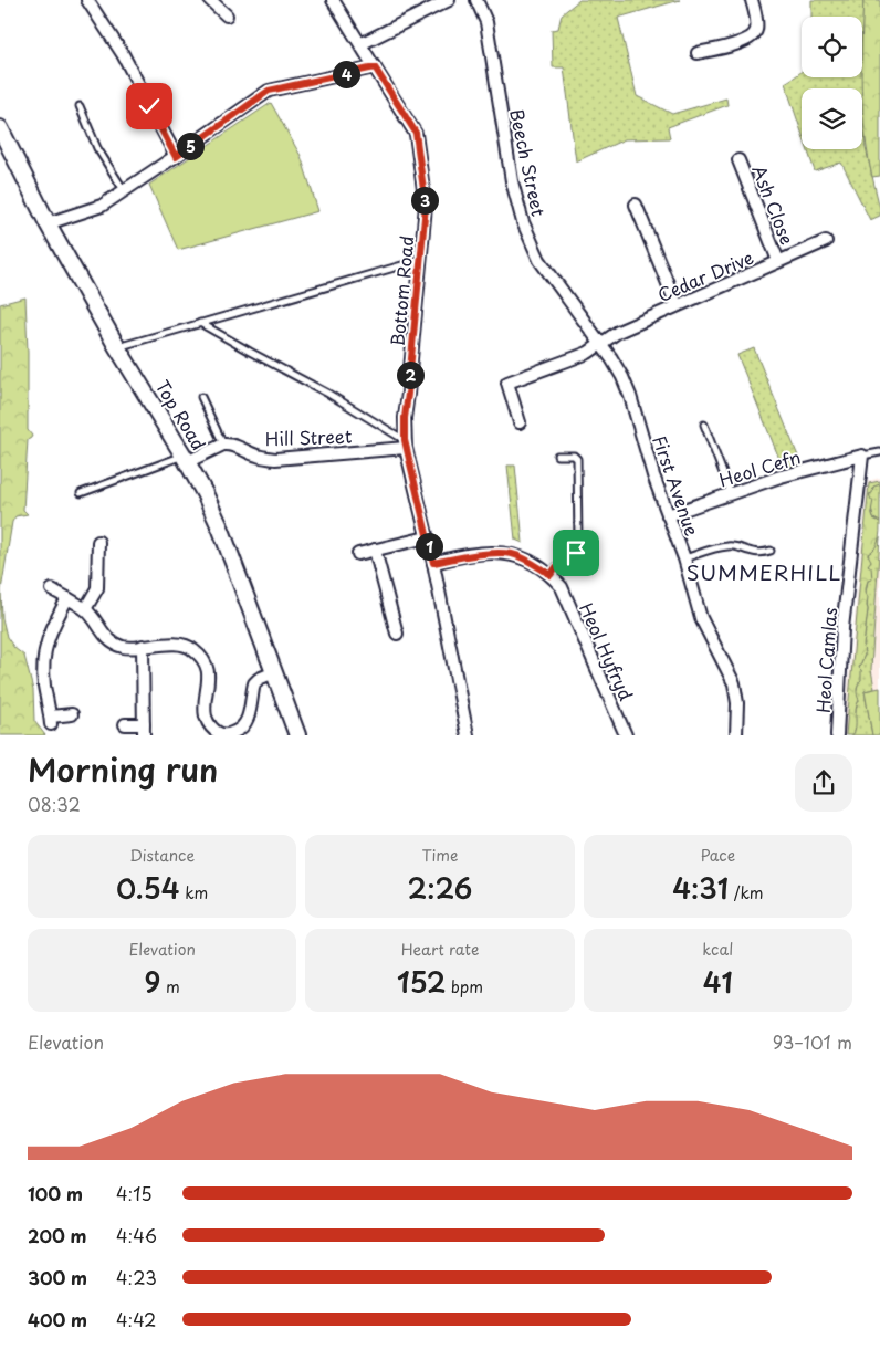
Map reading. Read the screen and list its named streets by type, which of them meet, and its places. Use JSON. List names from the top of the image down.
{
  "streets": {
    "street": [
      "Beech Street",
      "Ash Close",
      "Cedar Drive",
      "Bottom Road",
      "Top Road",
      "Hill Street",
      "Heol Cefn",
      "First Avenue",
      "Heol Hyfryd",
      "Heol Camlas"
    ]
  },
  "crossings": [
    ["Beech Street", "Cedar Drive"],
    ["Beech Street", "First Avenue"],
    ["Ash Close", "Cedar Drive"],
    ["Cedar Drive", "First Avenue"],
    ["Bottom Road", "Hill Street"],
    ["Bottom Road", "Heol Hyfryd"],
    ["Heol Cefn", "First Avenue"],
    ["Heol Cefn", "Heol Camlas"]
  ],
  "districts": ["SUMMERHILL"],
  "page": {
    "pins": [
      "4",
      "5",
      "3",
      "2",
      "1"
    ],
    "heading": ["Morning run", "08:32"],
    "stats": [
      ["Distance", "0.54 km"],
      ["Time", "2:26"],
      ["Pace", "4:31 /km"],
      ["Elevation", "9 m"],
      ["Heart rate", "152 bpm"],
      ["kcal", "41"]
    ],
    "chart": ["Elevation", "93–101 m"],
    "list": [
      {
        "name": "100 m",
        "note": "4:15"
      },
      {
        "name": "200 m",
        "note": "4:46"
      },
      {
        "name": "300 m",
        "note": "4:23"
      },
      {
        "name": "400 m",
        "note": "4:42"
      }
    ]
  }
}
